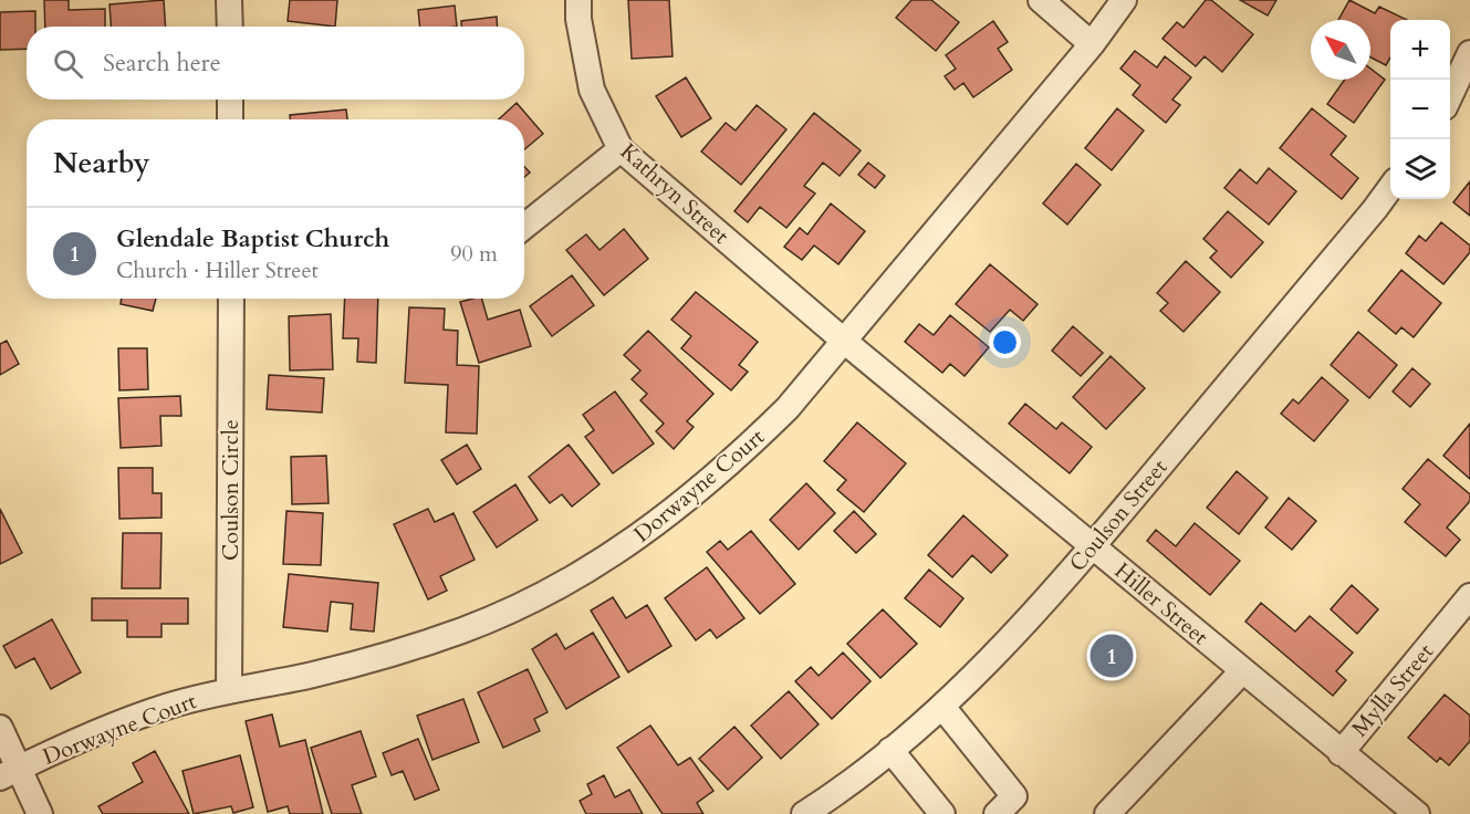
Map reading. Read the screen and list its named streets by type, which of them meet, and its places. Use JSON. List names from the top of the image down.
{
  "streets": {
    "street": [
      "Kathryn Street",
      "Dorwayne Court",
      "Coulson Circle",
      "Coulson Street",
      "Hiller Street",
      "Mylla Street"
    ]
  },
  "crossings": [
    ["Kathryn Street", "Dorwayne Court"],
    ["Kathryn Street", "Hiller Street"],
    ["Dorwayne Court", "Coulson Circle"],
    ["Dorwayne Court", "Hiller Street"],
    ["Coulson Street", "Hiller Street"],
    ["Hiller Street", "Mylla Street"]
  ],
  "north": "top left",
  "page": {
    "map_buttons": ["+", "−"],
    "search": "Search here",
    "heading": "Nearby",
    "list": [
      {
        "mark": "1",
        "name": "Glendale Baptist Church",
        "note": "Church · Hiller Street",
        "value": "90 m"
      }
    ],
    "pins": "1"
  }
}
